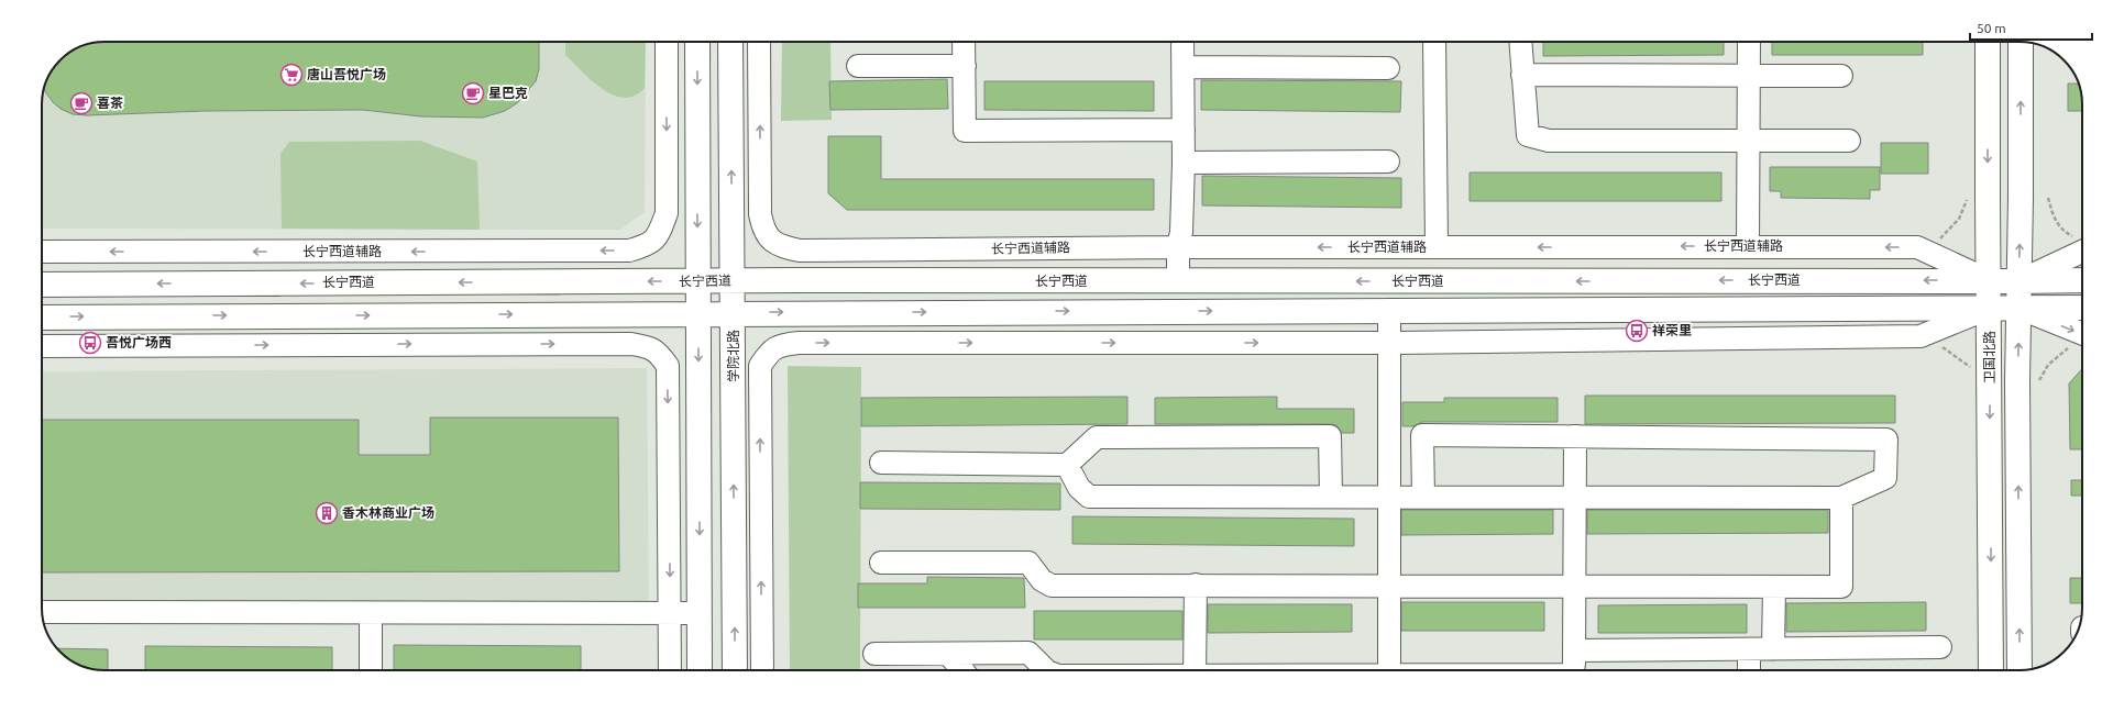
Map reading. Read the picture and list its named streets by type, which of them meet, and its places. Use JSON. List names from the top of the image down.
{
  "streets": {
    "main road": ["长宁西道", "学院北路", "卫国北路"],
    "street": ["长宁西道辅路"]
  },
  "crossings": [
    ["长宁西道辅路", "长宁西道"],
    ["长宁西道辅路", "卫国北路"],
    ["长宁西道", "学院北路"],
    ["长宁西道", "卫国北路"]
  ],
  "places": {
    "supermarket": ["唐山吾悦广场"],
    "cafe": ["星巴克", "喜茶"],
    "bus stop": ["祥荣里", "吾悦广场西"],
    "building": ["香木林商业广场"]
  },
  "scale_bar": "50 m"
}
